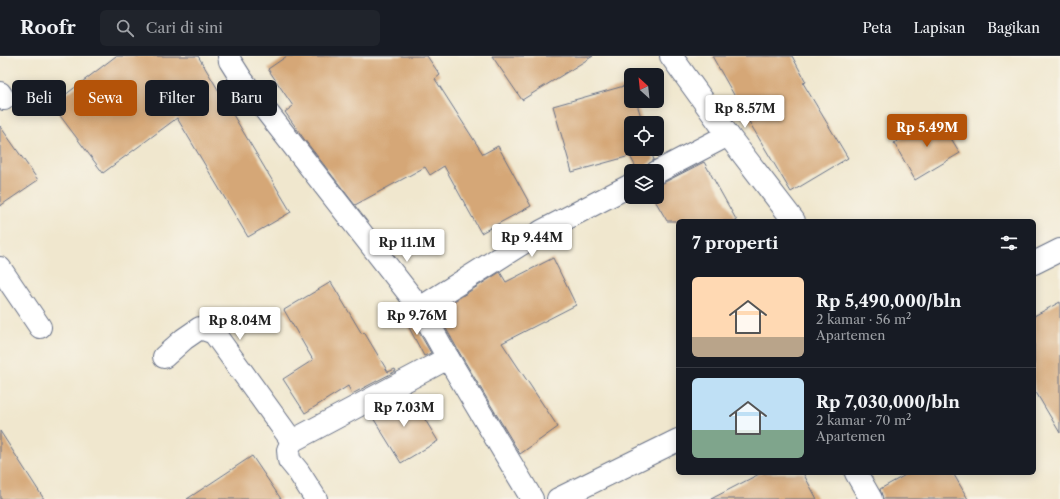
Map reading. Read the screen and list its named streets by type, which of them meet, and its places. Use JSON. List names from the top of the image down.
{
  "north": "top left",
  "page": {
    "header": "Roofr",
    "search": "Cari di sini",
    "nav": ["Peta", "Lapisan", "Bagikan"],
    "chip": [
      "Beli",
      "Sewa",
      "Filter",
      "Baru"
    ],
    "price": [
      "Rp 8.57M",
      "Rp 5.49M",
      "Rp 9.44M",
      "Rp 11.1M",
      "Rp 9.76M",
      "Rp 8.04M",
      "Rp 7.03M"
    ],
    "heading": "7 properti",
    "list": [
      {
        "name": "Rp 5,490,000/bln",
        "note": "2 kamar · 56 m² · Apartemen"
      },
      {
        "name": "Rp 7,030,000/bln",
        "note": "2 kamar · 70 m² · Apartemen"
      }
    ]
  }
}
